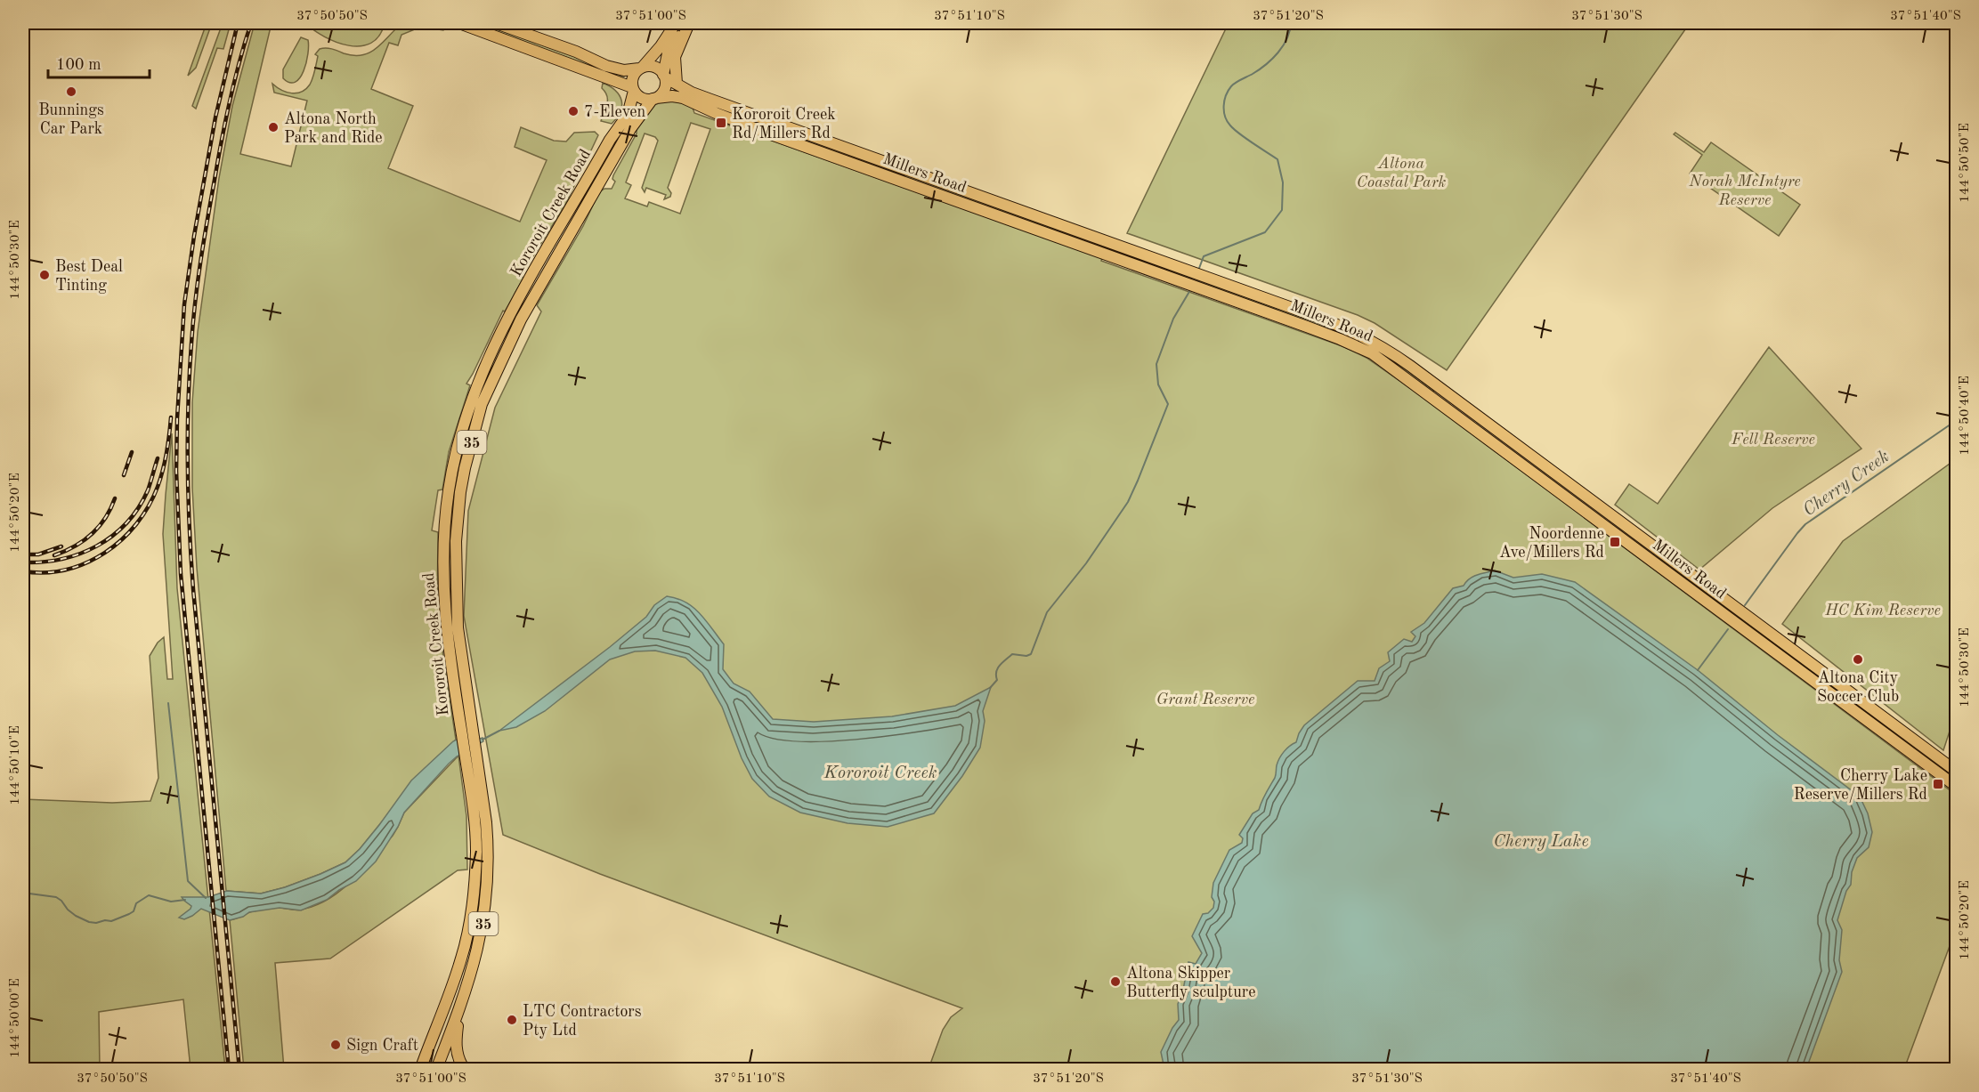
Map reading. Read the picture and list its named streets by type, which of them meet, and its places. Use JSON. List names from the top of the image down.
{
  "streets": {
    "main road": ["Millers Road", "Kororoit Creek Road", "35"]
  },
  "crossings": [
    ["Millers Road", "Kororoit Creek Road"],
    ["Millers Road", "35"],
    ["Kororoit Creek Road", "35"]
  ],
  "water": ["Cherry Creek", "Kororoit Creek", "Cherry Lake"],
  "parks": [
    "Altona Coastal Park",
    "Norah McIntyre Reserve",
    "Fell Reserve",
    "HC Kim Reserve",
    "Grant Reserve"
  ],
  "places": {
    "other": [
      "Bunnings Car Park",
      "7-Eleven",
      "Altona North Park and Ride",
      "Best Deal Tinting",
      "Altona City Soccer Club",
      "Altona Skipper Butterfly sculpture",
      "LTC Contractors Pty Ltd",
      "Sign Craft"
    ],
    "transit": ["Kororoit Creek Rd/Millers Rd", "Noordenne Ave/Millers Rd", "Cherry Lake Reserve/Millers Rd"]
  },
  "scale_bar": "100 m",
  "coordinates": [
    "37°50'50\"S",
    "37°51'00\"S",
    "37°51'10\"S",
    "37°51'20\"S",
    "37°51'30\"S",
    "37°51'40\"S",
    "144°50'50\"E",
    "144°50'30\"E",
    "144°50'40\"E",
    "144°50'20\"E",
    "144°50'10\"E",
    "144°50'00\"E"
  ]
}
